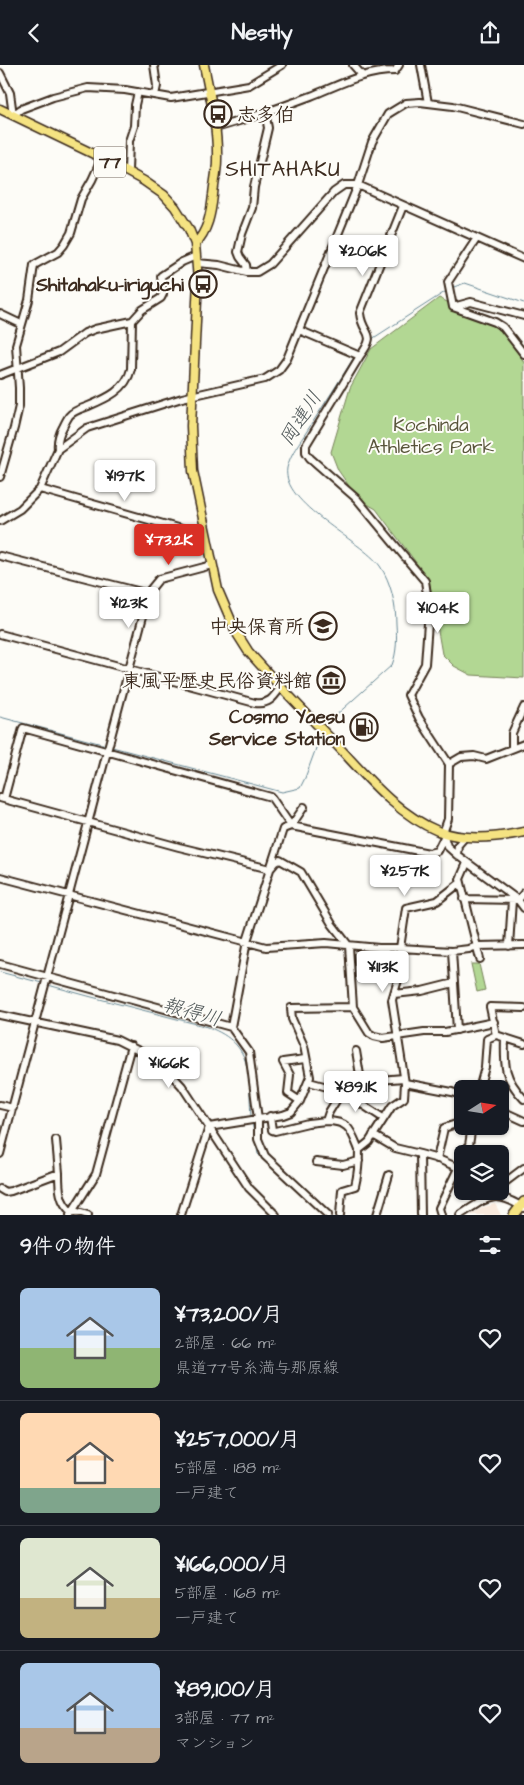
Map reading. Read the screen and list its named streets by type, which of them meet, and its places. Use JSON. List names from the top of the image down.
{
  "streets": {
    "main road": ["77"]
  },
  "districts": ["SHITAHAKU"],
  "water": ["岡連川", "報得川"],
  "parks": ["Kochinda Athletics Park"],
  "places": {
    "bus stop": ["志多伯", "Shitahaku-iriguchi"],
    "school or university": ["中央保育所"],
    "museum": ["東風平歴史民俗資料館"],
    "fuel station": ["Cosmo Yaesu Service Station"]
  },
  "north": "right",
  "page": {
    "header": "Nestly",
    "price": [
      "¥206K",
      "¥197K",
      "¥73.2K",
      "¥123K",
      "¥104K",
      "¥257K",
      "¥113K",
      "¥166K",
      "¥89.1K"
    ],
    "heading": "9件の物件",
    "list": [
      {
        "name": "¥73,200/月",
        "note": "2部屋 · 66 m² · 県道77号糸満与那原線"
      },
      {
        "name": "¥257,000/月",
        "note": "5部屋 · 188 m² · 一戸建て"
      },
      {
        "name": "¥166,000/月",
        "note": "5部屋 · 168 m² · 一戸建て"
      },
      {
        "name": "¥89,100/月",
        "note": "3部屋 · 77 m² · マンション"
      }
    ]
  }
}
